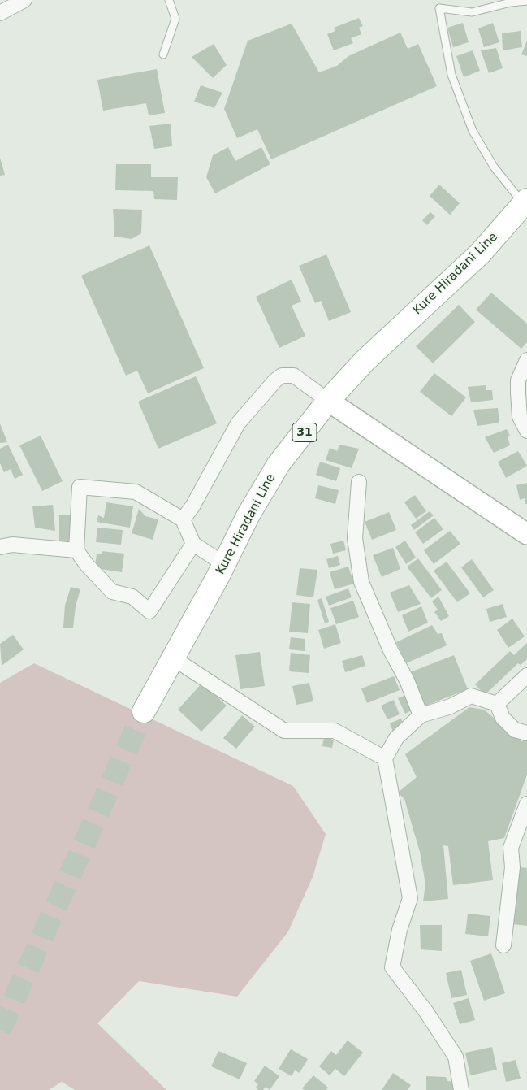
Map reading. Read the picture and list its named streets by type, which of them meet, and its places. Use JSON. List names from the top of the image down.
{
  "streets": {
    "main road": ["Kure Hiradani Line", "31"]
  }
}
